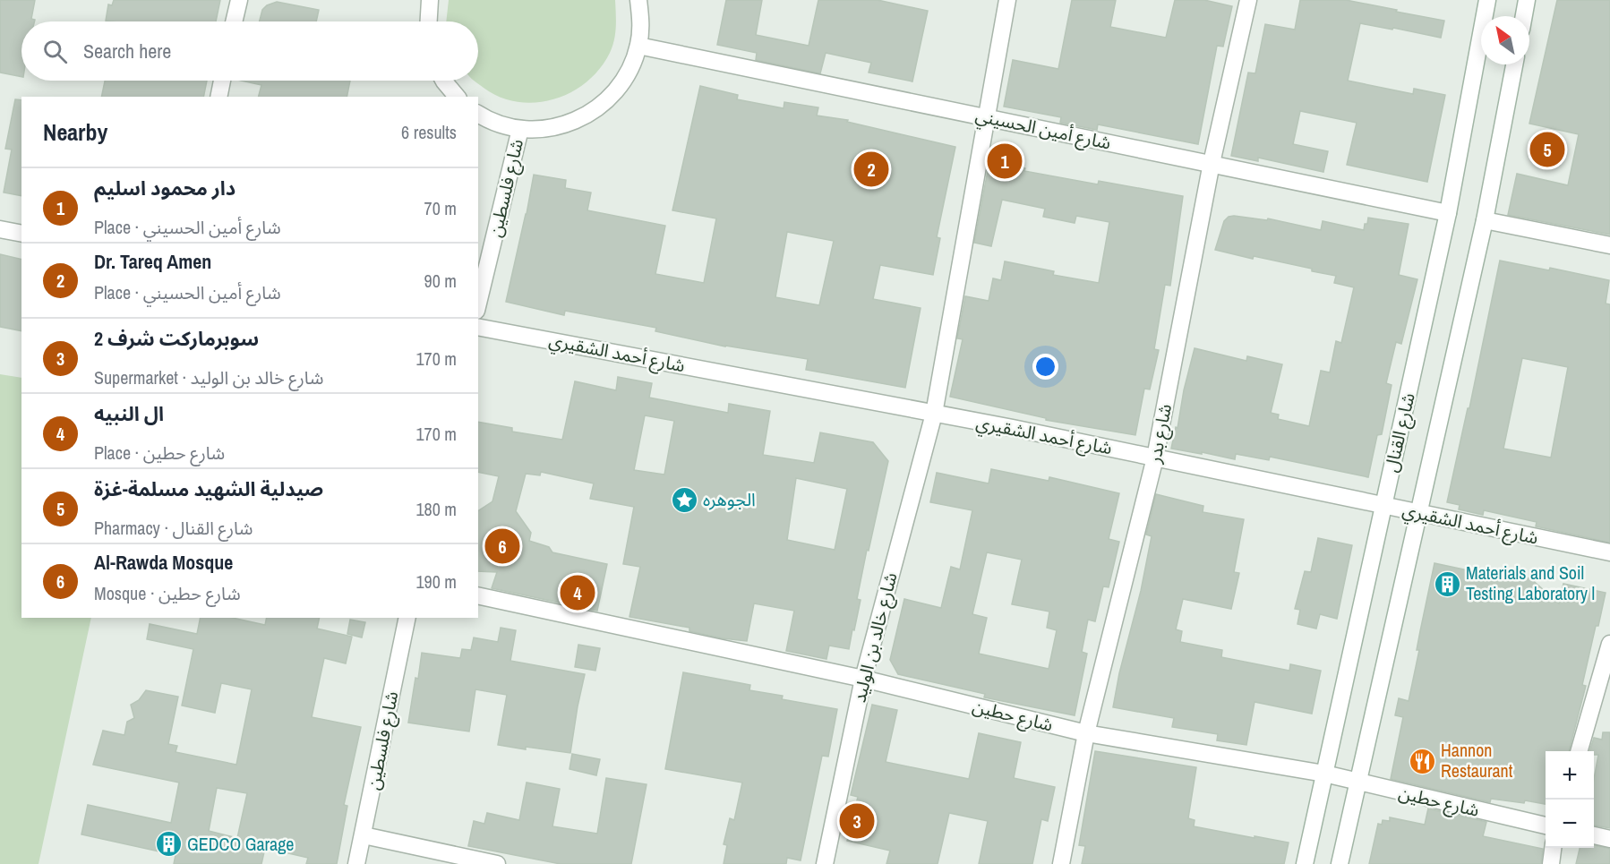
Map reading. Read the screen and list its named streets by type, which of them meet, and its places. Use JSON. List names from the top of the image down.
{
  "streets": {
    "street": [
      "شارع أمين الحسيني",
      "شارع فلسطين",
      "شارع أحمد الشقيري",
      "شارع القنال",
      "شارع بدر",
      "شارع خالد بن الوليد",
      "شارع حطين"
    ]
  },
  "crossings": [
    ["شارع أمين الحسيني", "شارع القنال"],
    ["شارع أمين الحسيني", "شارع بدر"],
    ["شارع أمين الحسيني", "شارع خالد بن الوليد"],
    ["شارع أحمد الشقيري", "شارع القنال"],
    ["شارع أحمد الشقيري", "شارع بدر"],
    ["شارع أحمد الشقيري", "شارع خالد بن الوليد"],
    ["شارع القنال", "شارع حطين"],
    ["شارع بدر", "شارع حطين"],
    ["شارع خالد بن الوليد", "شارع حطين"]
  ],
  "places": {
    "place": ["الجوهره"],
    "building": ["Materials and Soil Testing Laboratory l", "GEDCO Garage"],
    "restaurant": ["Hannon Restaurant"]
  },
  "north": "top left",
  "page": {
    "search": "Search here",
    "heading": ["Nearby", "6 results"],
    "pins": [
      "5",
      "1",
      "2",
      "6",
      "4",
      "3"
    ],
    "list": [
      {
        "mark": "1",
        "name": "دار محمود اسليم",
        "note": "Place · شارع أمين الحسيني",
        "value": "70 m"
      },
      {
        "mark": "2",
        "name": "Dr. Tareq Amen",
        "note": "Place · شارع أمين الحسيني",
        "value": "90 m"
      },
      {
        "mark": "3",
        "name": "سوبرماركت شرف 2",
        "note": "Supermarket · شارع خالد بن الوليد",
        "value": "170 m"
      },
      {
        "mark": "4",
        "name": "ال النبيه",
        "note": "Place · شارع حطين",
        "value": "170 m"
      },
      {
        "mark": "5",
        "name": "صيدلية الشهيد مسلمة-غزة",
        "note": "Pharmacy · شارع القنال",
        "value": "180 m"
      },
      {
        "mark": "6",
        "name": "Al-Rawda Mosque",
        "note": "Mosque · شارع حطين",
        "value": "190 m"
      }
    ],
    "map_buttons": ["+", "−"]
  }
}
